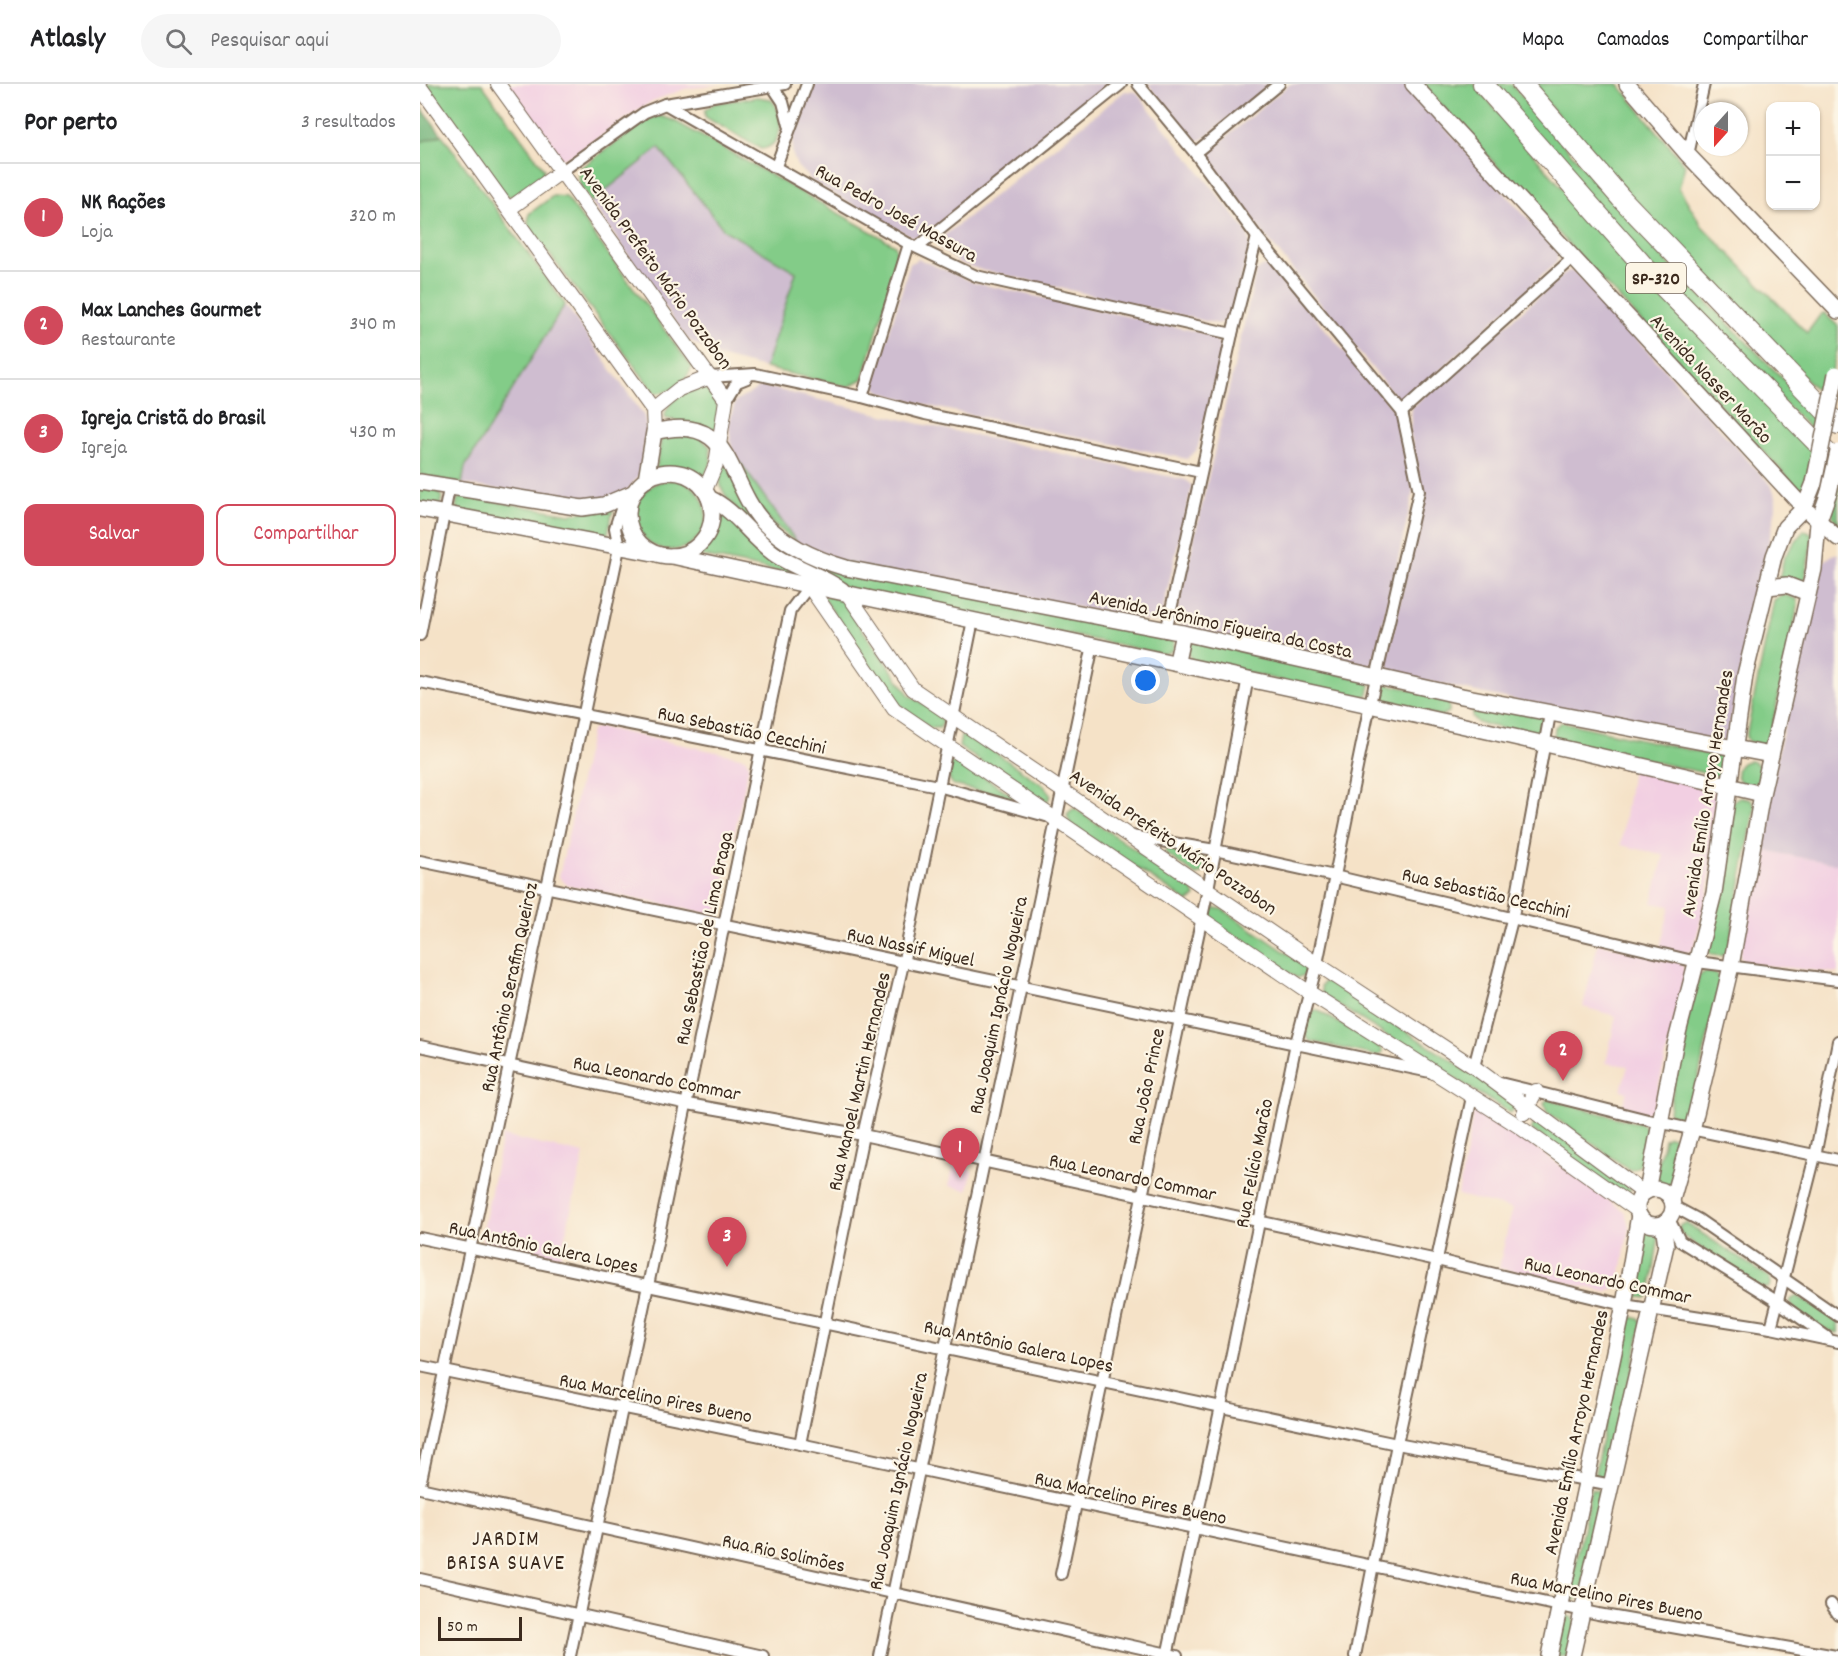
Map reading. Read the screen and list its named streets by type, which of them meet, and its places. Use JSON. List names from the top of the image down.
{
  "streets": {
    "highway": ["SP-320"],
    "main road": [
      "Avenida Prefeito Mário Pozzobon",
      "Avenida Nasser Marão",
      "Avenida Jerônimo Figueira da Costa",
      "Avenida Emílio Arroyo Hernandes"
    ],
    "street": [
      "Rua Pedro José Massura",
      "Rua Sebastião Cecchini",
      "Rua Sebastião de Lima Braga",
      "Rua Nassif Miguel",
      "Rua Antônio Serafim Queiroz",
      "Rua Joaquim Ignácio Nogueira",
      "Rua Leonardo Commar",
      "Rua Manoel Martin Hernandes",
      "Rua João Prince",
      "Rua Felício Marão",
      "Rua Antônio Galera Lopes",
      "Rua Marcelino Pires Bueno",
      "Rua Rio Solimões"
    ]
  },
  "crossings": [
    ["Avenida Prefeito Mário Pozzobon", "Avenida Jerônimo Figueira da Costa"],
    ["Avenida Prefeito Mário Pozzobon", "Rua Sebastião Cecchini"],
    ["Avenida Prefeito Mário Pozzobon", "Avenida Emílio Arroyo Hernandes"],
    ["Avenida Prefeito Mário Pozzobon", "Rua Antônio Serafim Queiroz"],
    ["Avenida Prefeito Mário Pozzobon", "Rua Joaquim Ignácio Nogueira"],
    ["Avenida Prefeito Mário Pozzobon", "Rua Manoel Martin Hernandes"],
    ["Avenida Prefeito Mário Pozzobon", "Rua João Prince"],
    ["Avenida Prefeito Mário Pozzobon", "Rua Felício Marão"],
    ["Avenida Nasser Marão", "Avenida Emílio Arroyo Hernandes"],
    ["Avenida Jerônimo Figueira da Costa", "Avenida Emílio Arroyo Hernandes"],
    ["Avenida Jerônimo Figueira da Costa", "Rua Felício Marão"],
    ["Rua Sebastião Cecchini", "Avenida Emílio Arroyo Hernandes"],
    ["Rua Sebastião Cecchini", "Rua Sebastião de Lima Braga"],
    ["Rua Sebastião Cecchini", "Rua Antônio Serafim Queiroz"],
    ["Rua Sebastião Cecchini", "Rua Joaquim Ignácio Nogueira"],
    ["Rua Sebastião Cecchini", "Rua Manoel Martin Hernandes"],
    ["Rua Sebastião Cecchini", "Rua João Prince"],
    ["Rua Sebastião Cecchini", "Rua Felício Marão"],
    ["Avenida Emílio Arroyo Hernandes", "Rua Leonardo Commar"],
    ["Avenida Emílio Arroyo Hernandes", "Rua Antônio Galera Lopes"],
    ["Avenida Emílio Arroyo Hernandes", "Rua Marcelino Pires Bueno"],
    ["Rua Sebastião de Lima Braga", "Rua Nassif Miguel"],
    ["Rua Sebastião de Lima Braga", "Rua Leonardo Commar"],
    ["Rua Sebastião de Lima Braga", "Rua Antônio Galera Lopes"],
    ["Rua Sebastião de Lima Braga", "Rua Marcelino Pires Bueno"],
    ["Rua Sebastião de Lima Braga", "Rua Rio Solimões"],
    ["Rua Nassif Miguel", "Rua Antônio Serafim Queiroz"],
    ["Rua Nassif Miguel", "Rua Joaquim Ignácio Nogueira"],
    ["Rua Nassif Miguel", "Rua Manoel Martin Hernandes"],
    ["Rua Nassif Miguel", "Rua João Prince"],
    ["Rua Nassif Miguel", "Rua Felício Marão"],
    ["Rua Antônio Serafim Queiroz", "Rua Leonardo Commar"],
    ["Rua Antônio Serafim Queiroz", "Rua Antônio Galera Lopes"],
    ["Rua Antônio Serafim Queiroz", "Rua Marcelino Pires Bueno"],
    ["Rua Antônio Serafim Queiroz", "Rua Rio Solimões"],
    ["Rua Joaquim Ignácio Nogueira", "Rua Leonardo Commar"],
    ["Rua Joaquim Ignácio Nogueira", "Rua Antônio Galera Lopes"],
    ["Rua Joaquim Ignácio Nogueira", "Rua Marcelino Pires Bueno"],
    ["Rua Joaquim Ignácio Nogueira", "Rua Rio Solimões"],
    ["Rua Leonardo Commar", "Rua Manoel Martin Hernandes"],
    ["Rua Leonardo Commar", "Rua João Prince"],
    ["Rua Leonardo Commar", "Rua Felício Marão"],
    ["Rua Manoel Martin Hernandes", "Rua Antônio Galera Lopes"],
    ["Rua Manoel Martin Hernandes", "Rua Marcelino Pires Bueno"],
    ["Rua João Prince", "Rua Antônio Galera Lopes"],
    ["Rua João Prince", "Rua Marcelino Pires Bueno"],
    ["Rua Felício Marão", "Rua Antônio Galera Lopes"],
    ["Rua Felício Marão", "Rua Marcelino Pires Bueno"],
    ["Rua Felício Marão", "Rua Rio Solimões"]
  ],
  "districts": ["JARDIM BRISA SUAVE"],
  "scale_bar": "50 m",
  "north": "bottom",
  "page": {
    "header": "Atlasly",
    "search": "Pesquisar aqui",
    "nav": ["Mapa", "Camadas", "Compartilhar"],
    "heading": ["Por perto", "3 resultados"],
    "map_buttons": ["+", "−"],
    "list": [
      {
        "mark": "1",
        "name": "NK Rações",
        "note": "Loja",
        "value": "320 m"
      },
      {
        "mark": "2",
        "name": "Max Lanches Gourmet",
        "note": "Restaurante",
        "value": "340 m"
      },
      {
        "mark": "3",
        "name": "Igreja Cristã do Brasil",
        "note": "Igreja",
        "value": "430 m"
      }
    ],
    "buttons": ["Salvar", "Compartilhar"],
    "pins": ["2", "1", "3"],
    "scale": "50 m"
  }
}
